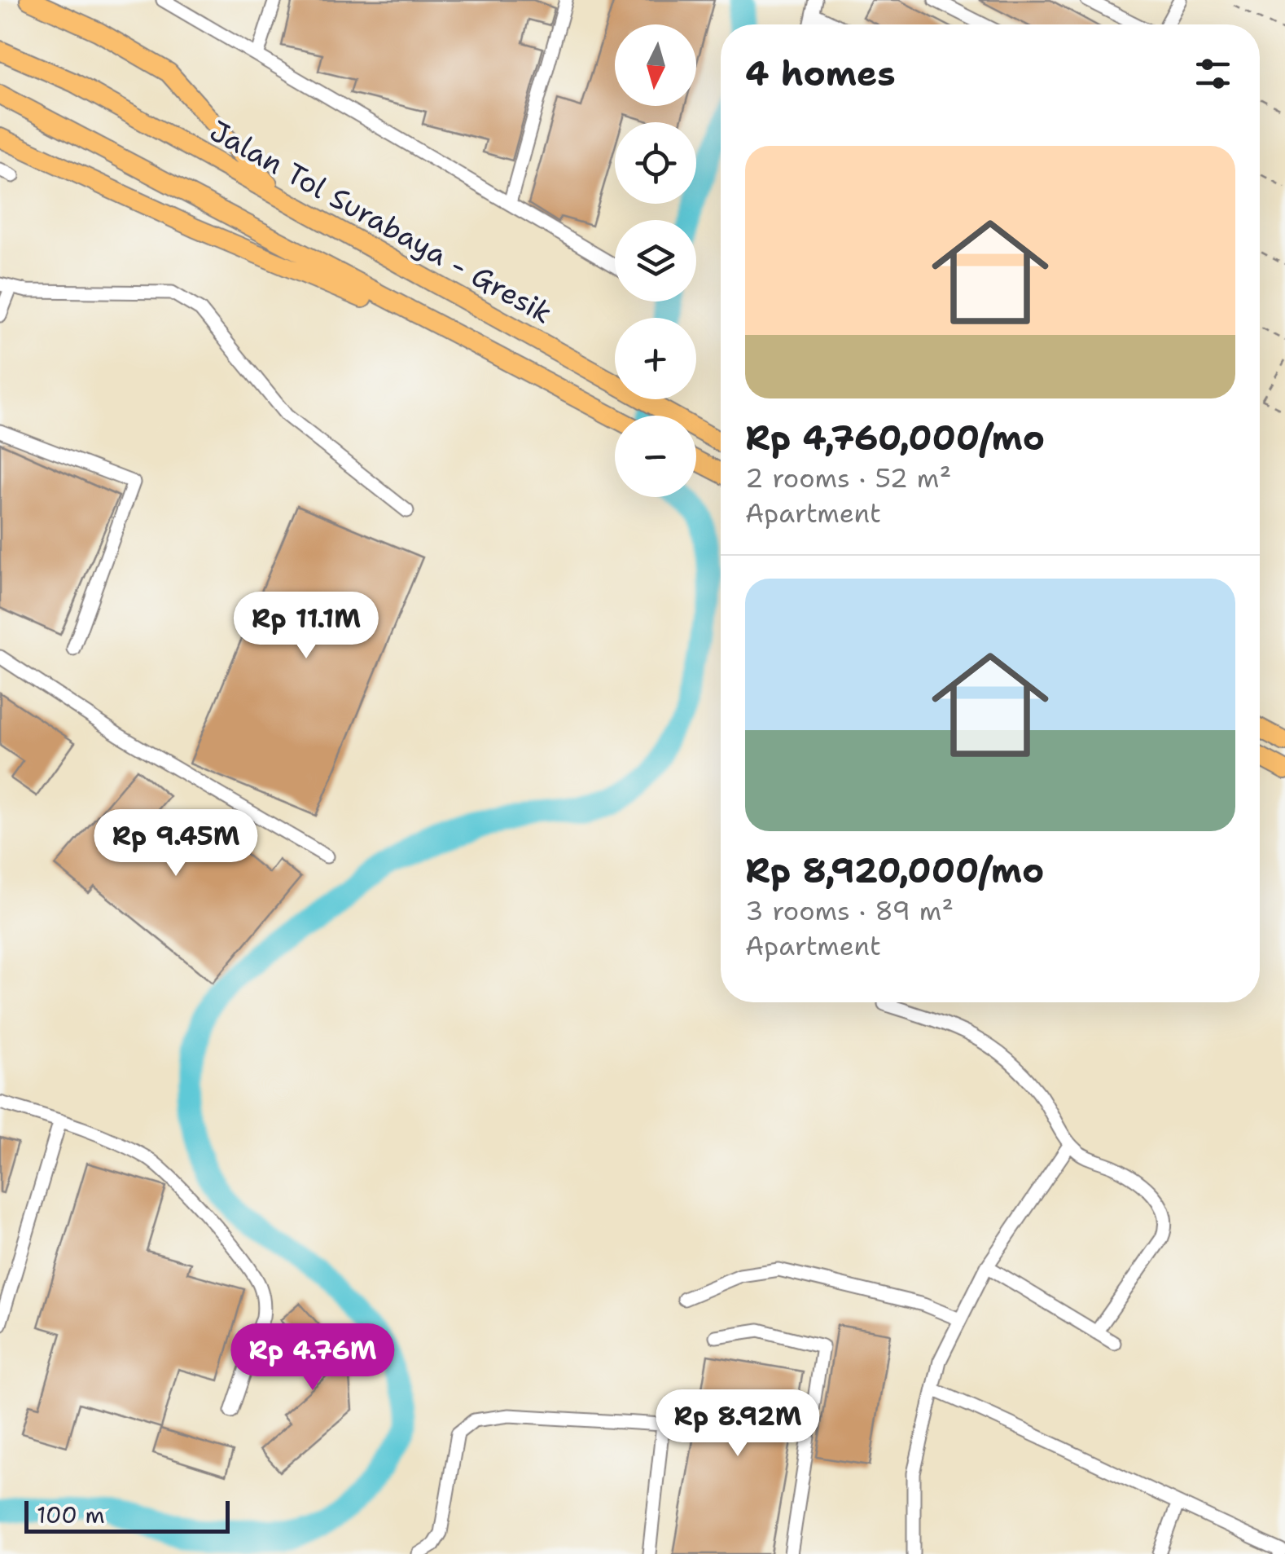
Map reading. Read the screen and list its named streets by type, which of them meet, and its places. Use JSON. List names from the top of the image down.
{
  "streets": {
    "highway": ["Jalan Tol Surabaya - Gresik"]
  },
  "scale_bar": "100 m",
  "north": "bottom",
  "page": {
    "map_buttons": ["+", "−"],
    "heading": "4 homes",
    "list": [
      {
        "name": "Rp 4,760,000/mo",
        "note": "2 rooms · 52 m² · Apartment"
      },
      {
        "name": "Rp 8,920,000/mo",
        "note": "3 rooms · 89 m² · Apartment"
      }
    ],
    "price": [
      "Rp 11.1M",
      "Rp 9.45M",
      "Rp 4.76M",
      "Rp 8.92M"
    ],
    "scale": "100 m"
  }
}
